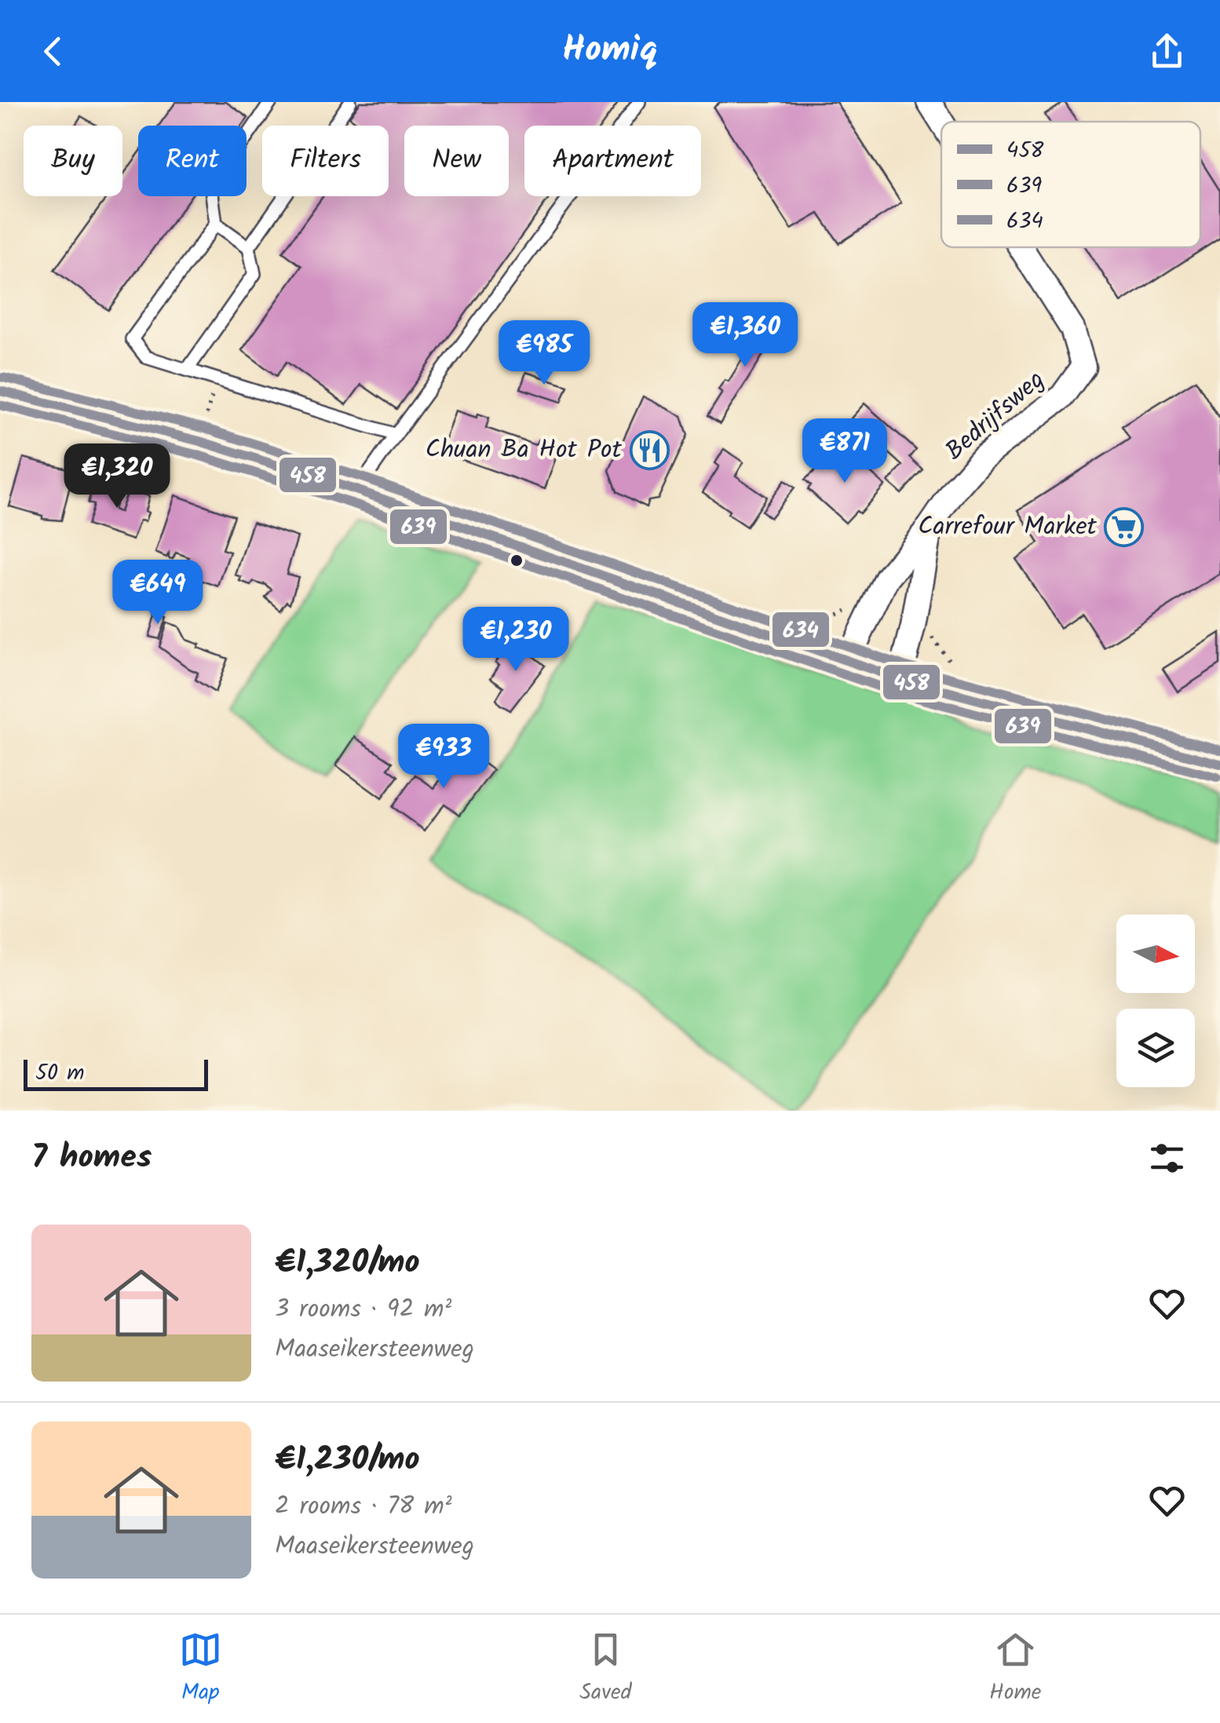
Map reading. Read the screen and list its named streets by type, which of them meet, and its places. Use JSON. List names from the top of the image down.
{
  "streets": {
    "street": ["Bedrijfsweg"]
  },
  "places": {
    "restaurant": ["Chuan Ba Hot Pot"],
    "supermarket": ["Carrefour Market"]
  },
  "lines": ["transit line 634", "transit line 458", "transit line 639"],
  "legend": ["458", "639", "634"],
  "scale_bar": "50 m",
  "north": "right",
  "page": {
    "header": "Homiq",
    "chip": [
      "Buy",
      "Rent",
      "Filters",
      "New",
      "Apartment"
    ],
    "price": [
      "€1,360",
      "€985",
      "€871",
      "€1,320",
      "€649",
      "€1,230",
      "€933"
    ],
    "scale": "50 m",
    "heading": "7 homes",
    "list": [
      {
        "name": "€1,320/mo",
        "note": "3 rooms · 92 m² · Maaseikersteenweg"
      },
      {
        "name": "€1,230/mo",
        "note": "2 rooms · 78 m² · Maaseikersteenweg"
      }
    ],
    "tabs": ["Map", "Saved", "Home"]
  }
}
